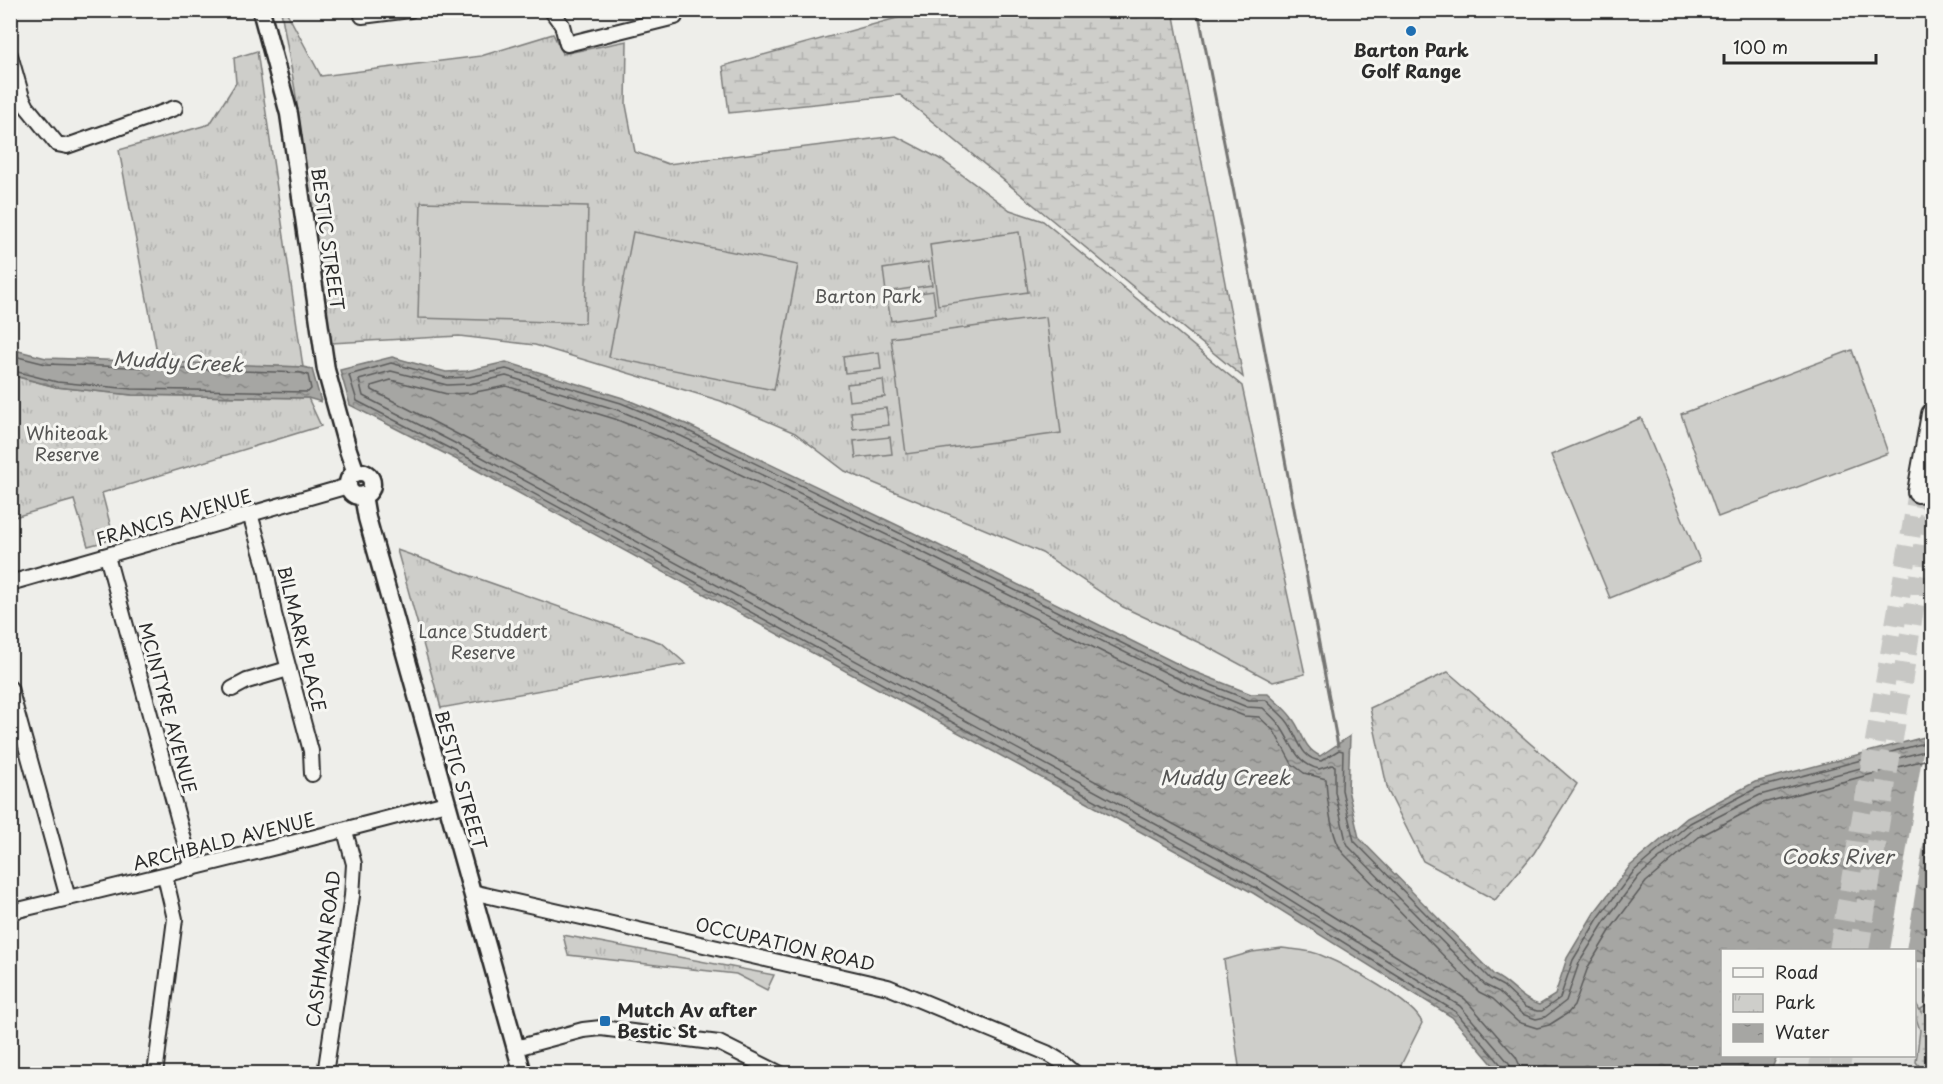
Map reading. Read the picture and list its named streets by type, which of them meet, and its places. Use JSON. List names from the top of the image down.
{
  "streets": {
    "main road": ["BESTIC STREET"],
    "street": [
      "FRANCIS AVENUE",
      "BILMARK PLACE",
      "MCINTYRE AVENUE",
      "ARCHBALD AVENUE",
      "OCCUPATION ROAD",
      "CASHMAN ROAD"
    ]
  },
  "crossings": [
    ["BESTIC STREET", "FRANCIS AVENUE"],
    ["BESTIC STREET", "ARCHBALD AVENUE"],
    ["BESTIC STREET", "OCCUPATION ROAD"],
    ["FRANCIS AVENUE", "BILMARK PLACE"],
    ["FRANCIS AVENUE", "MCINTYRE AVENUE"],
    ["MCINTYRE AVENUE", "ARCHBALD AVENUE"],
    ["ARCHBALD AVENUE", "CASHMAN ROAD"]
  ],
  "water": ["Muddy Creek", "Cooks River"],
  "parks": ["Barton Park", "Whiteoak Reserve", "Lance Studdert Reserve"],
  "places": {
    "other": ["Barton Park Golf Range"],
    "transit": ["Mutch Av after Bestic St"]
  },
  "legend": ["Road", "Park", "Water"],
  "scale_bar": "100 m"
}
